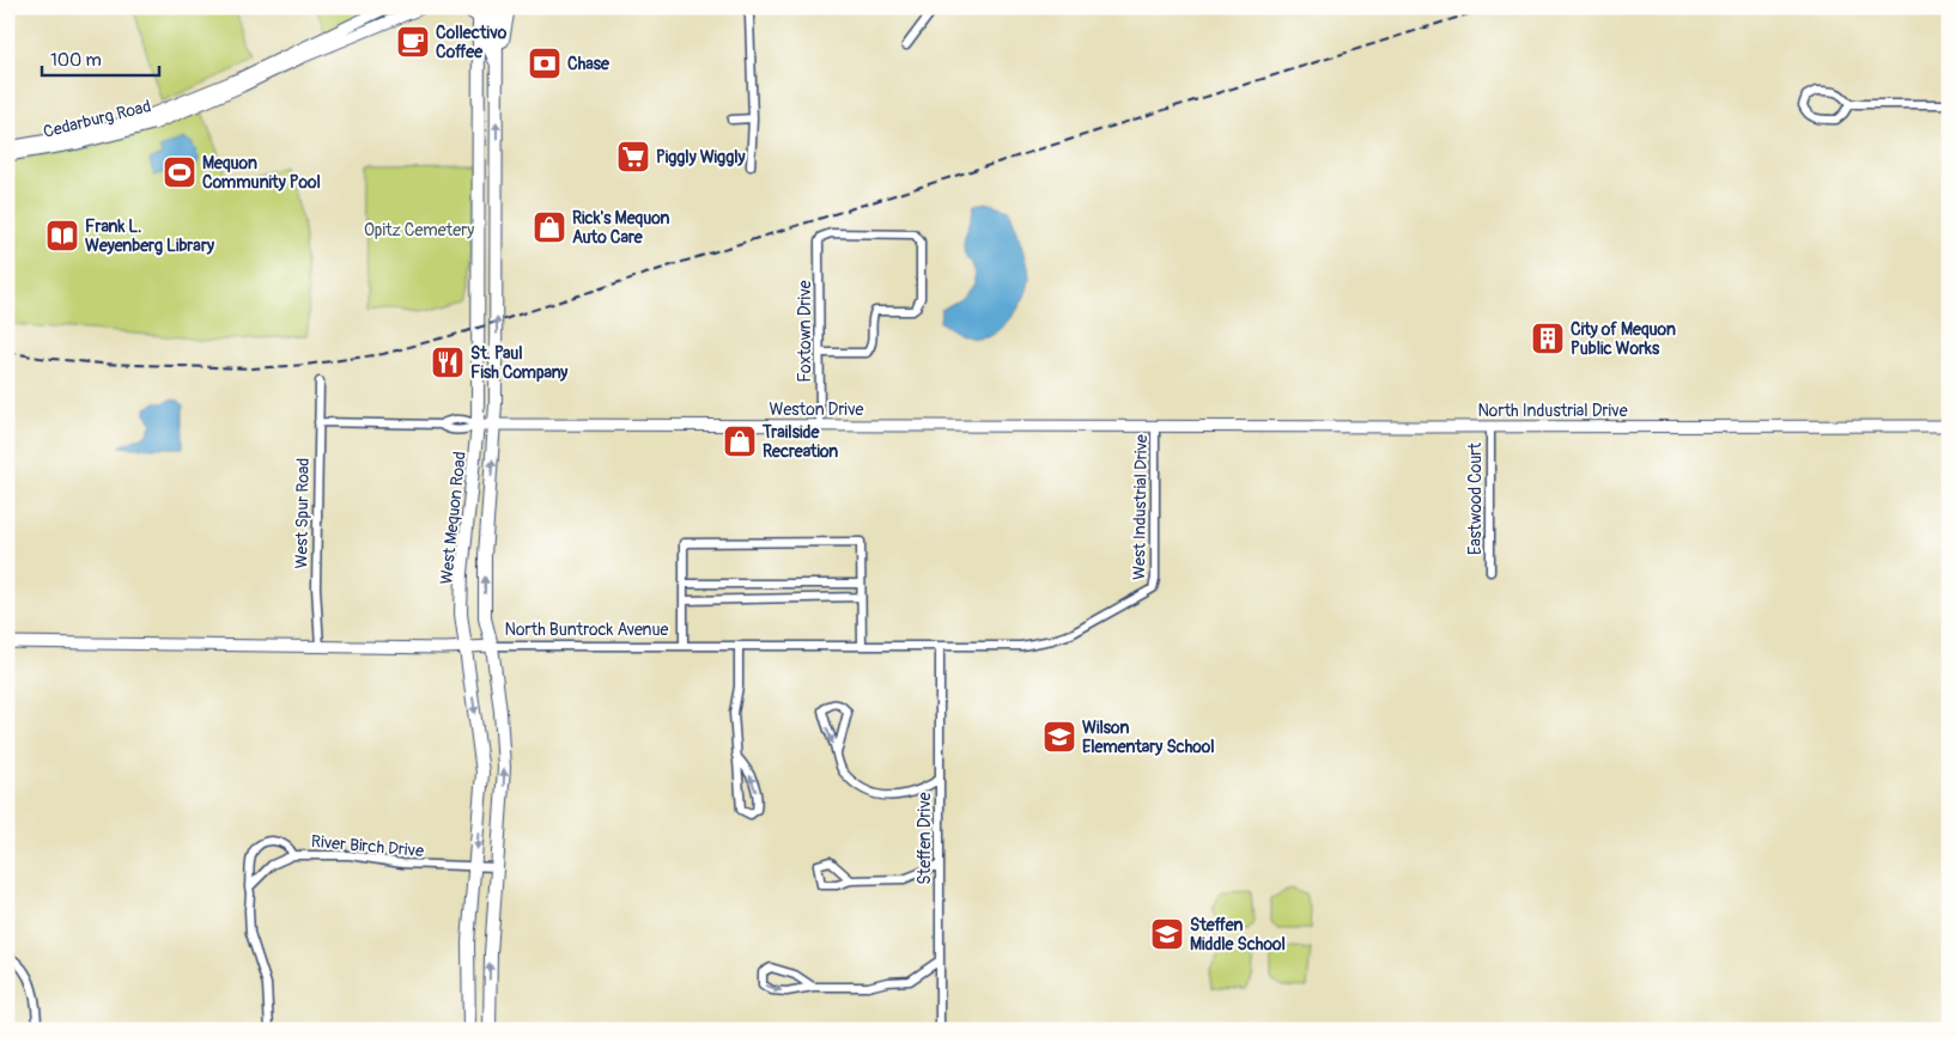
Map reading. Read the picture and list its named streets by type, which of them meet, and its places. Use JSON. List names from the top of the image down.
{
  "streets": {
    "main road": ["West Mequon Road"],
    "street": [
      "Cedarburg Road",
      "Foxtown Drive",
      "Weston Drive",
      "North Industrial Drive",
      "Eastwood Court",
      "West Industrial Drive",
      "West Spur Road",
      "North Buntrock Avenue",
      "Steffen Drive",
      "River Birch Drive"
    ]
  },
  "crossings": [
    ["Foxtown Drive", "Weston Drive"],
    ["Weston Drive", "North Industrial Drive"],
    ["Weston Drive", "West Industrial Drive"],
    ["Weston Drive", "West Mequon Road"],
    ["North Industrial Drive", "Eastwood Court"],
    ["North Industrial Drive", "West Industrial Drive"],
    ["West Industrial Drive", "North Buntrock Avenue"],
    ["West Spur Road", "North Buntrock Avenue"],
    ["West Mequon Road", "North Buntrock Avenue"],
    ["West Mequon Road", "River Birch Drive"],
    ["North Buntrock Avenue", "Steffen Drive"]
  ],
  "parks": ["Opitz Cemetery"],
  "places": {
    "cafe": ["Collectivo Coffee"],
    "bank": ["Chase"],
    "supermarket": ["Piggly Wiggly"],
    "sports": ["Mequon Community Pool"],
    "shop": ["Rick's Mequon Auto Care", "Trailside Recreation"],
    "library": ["Frank L. Weyenberg Library"],
    "building": ["City of Mequon Public Works"],
    "restaurant": ["St. Paul Fish Company"],
    "school or university": ["Wilson Elementary School", "Steffen Middle School"]
  },
  "scale_bar": "100 m"
}
